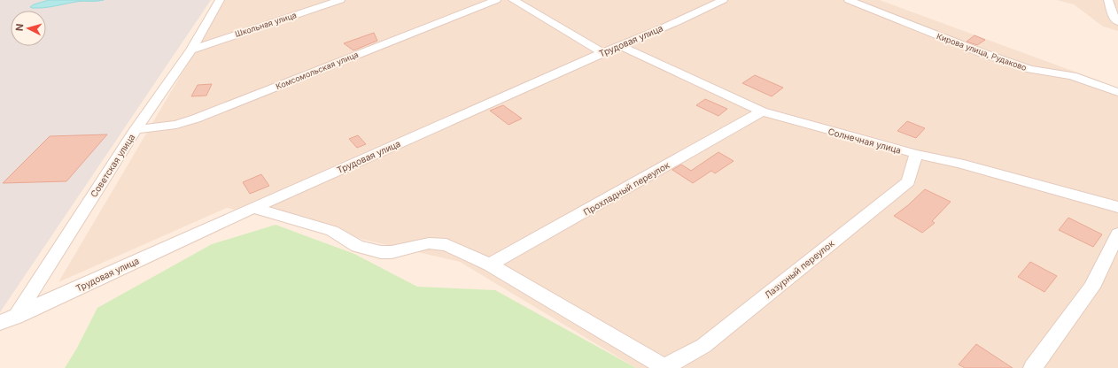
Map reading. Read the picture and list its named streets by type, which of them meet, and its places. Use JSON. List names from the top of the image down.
{
  "streets": {
    "street": [
      "Школьная улица",
      "Трудовая улица",
      "Кирова улица, Рудаково",
      "Комсомольская улица",
      "Солнечная улица",
      "Советская улица",
      "Прохладный переулок",
      "Лазурный переулок"
    ]
  },
  "crossings": [
    ["Школьная улица", "Советская улица"],
    ["Трудовая улица", "Солнечная улица"],
    ["Трудовая улица", "Советская улица"],
    ["Комсомольская улица", "Советская улица"],
    ["Солнечная улица", "Прохладный переулок"],
    ["Солнечная улица", "Лазурный переулок"]
  ],
  "north": "left"
}
